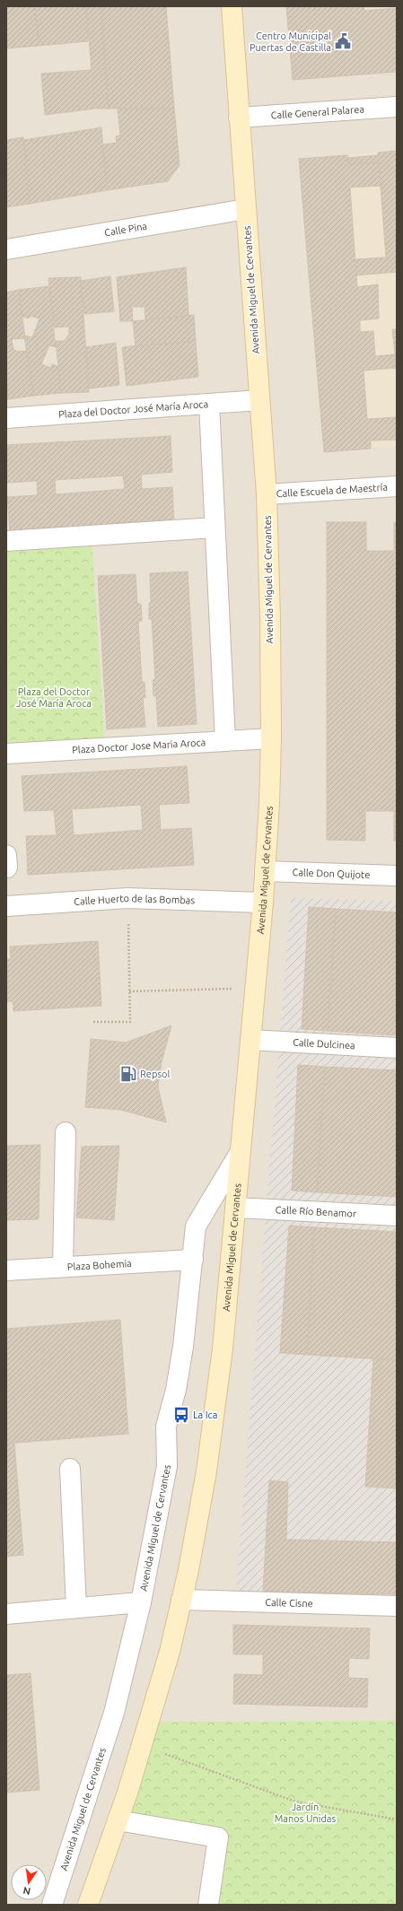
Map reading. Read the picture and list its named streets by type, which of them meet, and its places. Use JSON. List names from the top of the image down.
{
  "streets": {
    "main road": ["Avenida Miguel de Cervantes"],
    "street": [
      "Calle General Palarea",
      "Calle Pina",
      "Plaza del Doctor José María Aroca",
      "Calle Escuela de Maestría",
      "Plaza Doctor Jose Maria Aroca",
      "Calle Don Quijote",
      "Calle Huerto de las Bombas",
      "Calle Dulcinea",
      "Calle Río Benamor",
      "Plaza Bohemia",
      "Calle Cisne"
    ]
  },
  "crossings": [
    ["Calle General Palarea", "Avenida Miguel de Cervantes"],
    ["Calle Pina", "Avenida Miguel de Cervantes"],
    ["Avenida Miguel de Cervantes", "Plaza del Doctor José María Aroca"],
    ["Avenida Miguel de Cervantes", "Calle Escuela de Maestría"],
    ["Avenida Miguel de Cervantes", "Plaza Doctor Jose Maria Aroca"],
    ["Avenida Miguel de Cervantes", "Calle Don Quijote"],
    ["Avenida Miguel de Cervantes", "Calle Huerto de las Bombas"],
    ["Avenida Miguel de Cervantes", "Calle Dulcinea"],
    ["Avenida Miguel de Cervantes", "Calle Río Benamor"],
    ["Avenida Miguel de Cervantes", "Plaza Bohemia"],
    ["Avenida Miguel de Cervantes", "Calle Cisne"]
  ],
  "parks": ["Plaza del Doctor José María Aroca", "Jardín Manos Unidas"],
  "places": {
    "public building": ["Centro Municipal Puertas de Castilla"],
    "fuel station": ["Repsol"],
    "bus stop": ["La Ica"]
  },
  "north": "bottom"
}
